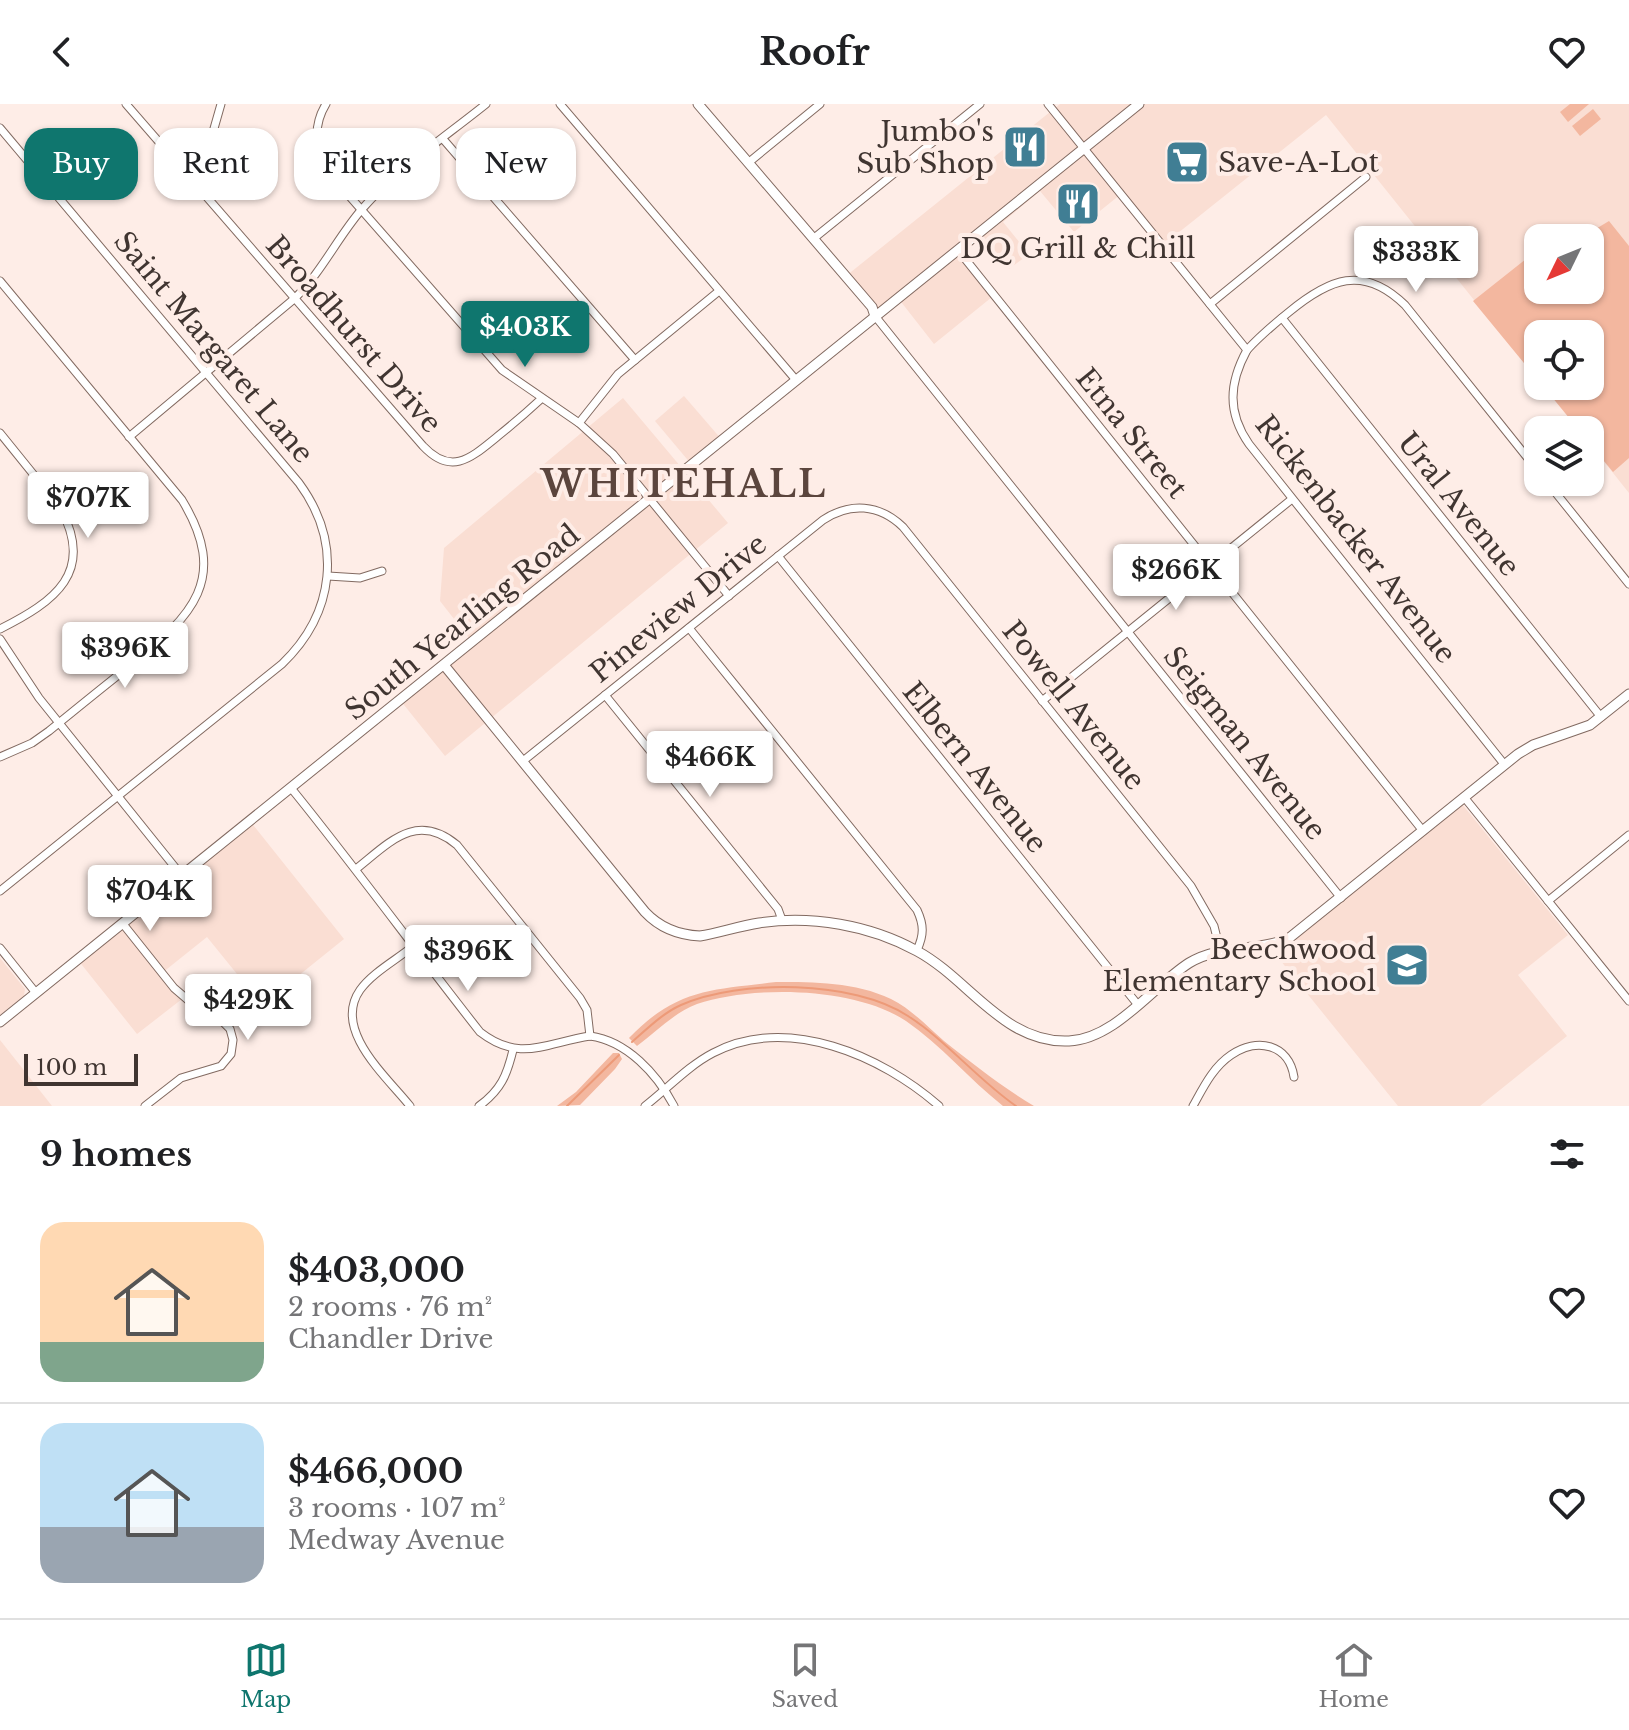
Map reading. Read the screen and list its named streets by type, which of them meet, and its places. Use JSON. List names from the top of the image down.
{
  "streets": {
    "street": [
      "Broadhurst Drive",
      "Saint Margaret Lane",
      "Etna Street",
      "Ural Avenue",
      "Rickenbacker Avenue",
      "Pineview Drive",
      "South Yearling Road",
      "Powell Avenue",
      "Seigman Avenue",
      "Elbern Avenue"
    ]
  },
  "crossings": [
    ["Etna Street", "South Yearling Road"],
    ["Pineview Drive", "Powell Avenue"],
    ["Pineview Drive", "Elbern Avenue"],
    ["South Yearling Road", "Seigman Avenue"]
  ],
  "districts": ["WHITEHALL"],
  "places": {
    "restaurant": ["Jumbo's Sub Shop", "DQ Grill & Chill"],
    "supermarket": ["Save-A-Lot"],
    "school or university": ["Beechwood Elementary School"]
  },
  "scale_bar": "100 m",
  "north": "bottom left",
  "page": {
    "header": "Roofr",
    "chip": [
      "Buy",
      "Rent",
      "Filters",
      "New"
    ],
    "price": [
      "$333K",
      "$403K",
      "$707K",
      "$266K",
      "$396K",
      "$466K",
      "$704K",
      "$396K",
      "$429K"
    ],
    "scale": "100 m",
    "heading": "9 homes",
    "list": [
      {
        "name": "$403,000",
        "note": "2 rooms · 76 m² · Chandler Drive"
      },
      {
        "name": "$466,000",
        "note": "3 rooms · 107 m² · Medway Avenue"
      }
    ],
    "tabs": ["Map", "Saved", "Home"]
  }
}
